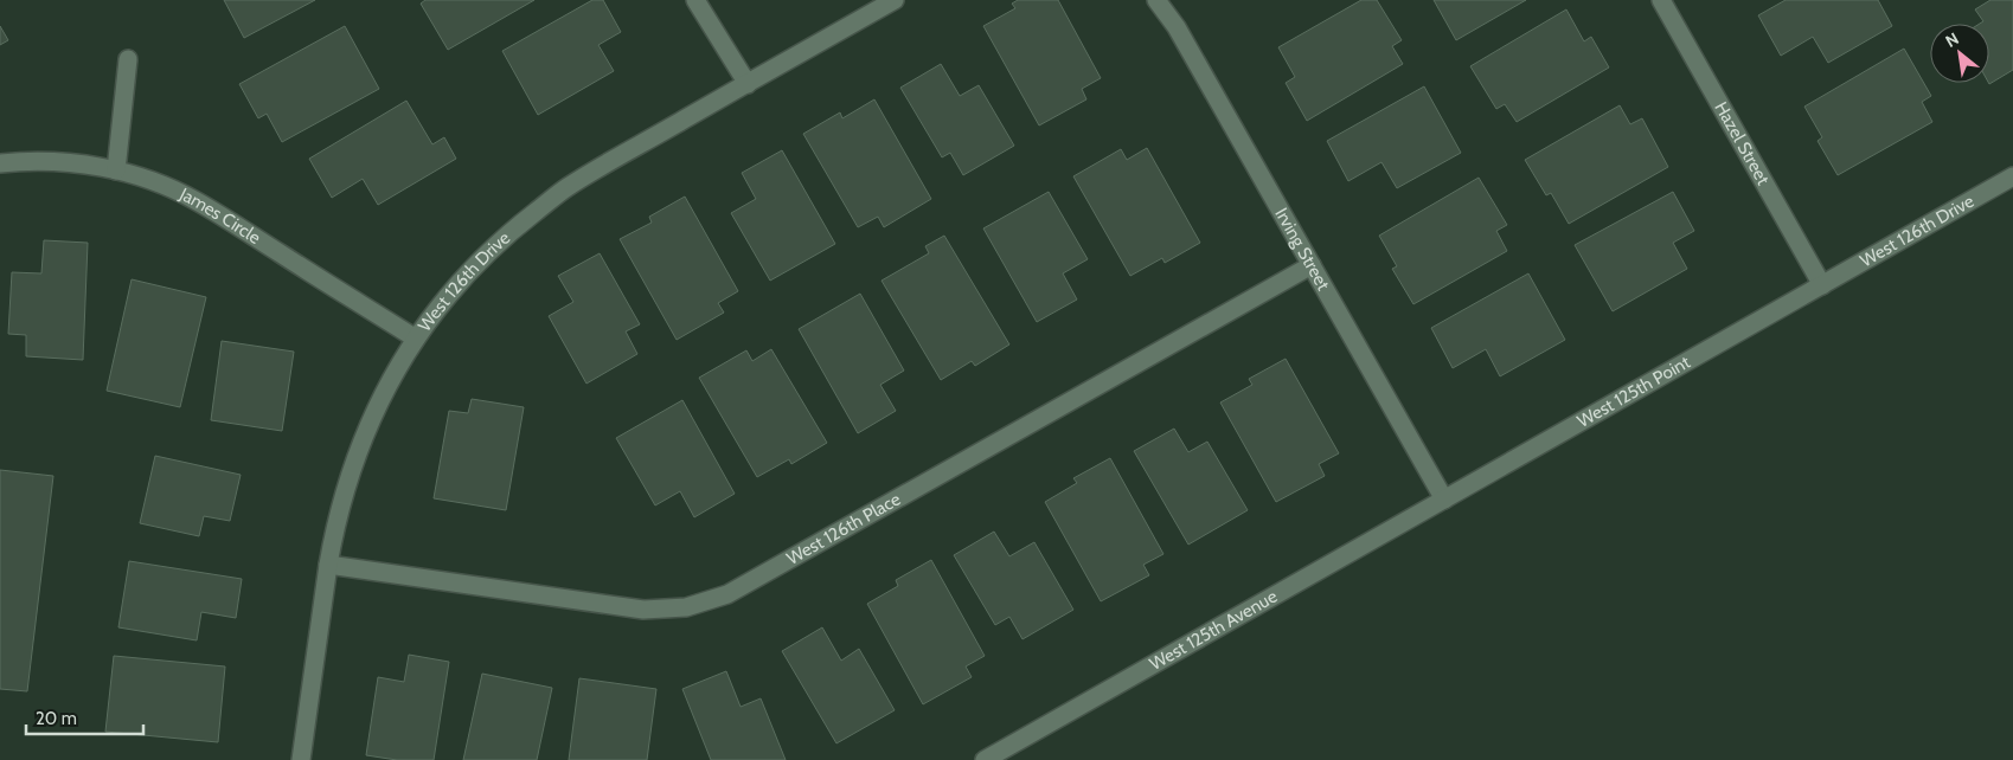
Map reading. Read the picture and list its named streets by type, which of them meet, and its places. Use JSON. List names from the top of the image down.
{
  "streets": {
    "street": [
      "Hazel Street",
      "James Circle",
      "West 126th Drive",
      "Irving Street",
      "West 125th Point",
      "West 126th Place",
      "West 125th Avenue"
    ]
  },
  "crossings": [
    ["Hazel Street", "West 126th Drive"],
    ["Hazel Street", "West 125th Point"],
    ["James Circle", "West 126th Drive"],
    ["West 126th Drive", "West 125th Point"],
    ["West 126th Drive", "West 126th Place"],
    ["Irving Street", "West 125th Point"],
    ["Irving Street", "West 126th Place"],
    ["Irving Street", "West 125th Avenue"],
    ["West 125th Point", "West 125th Avenue"]
  ],
  "scale_bar": "20 m",
  "north": "top left"
}
